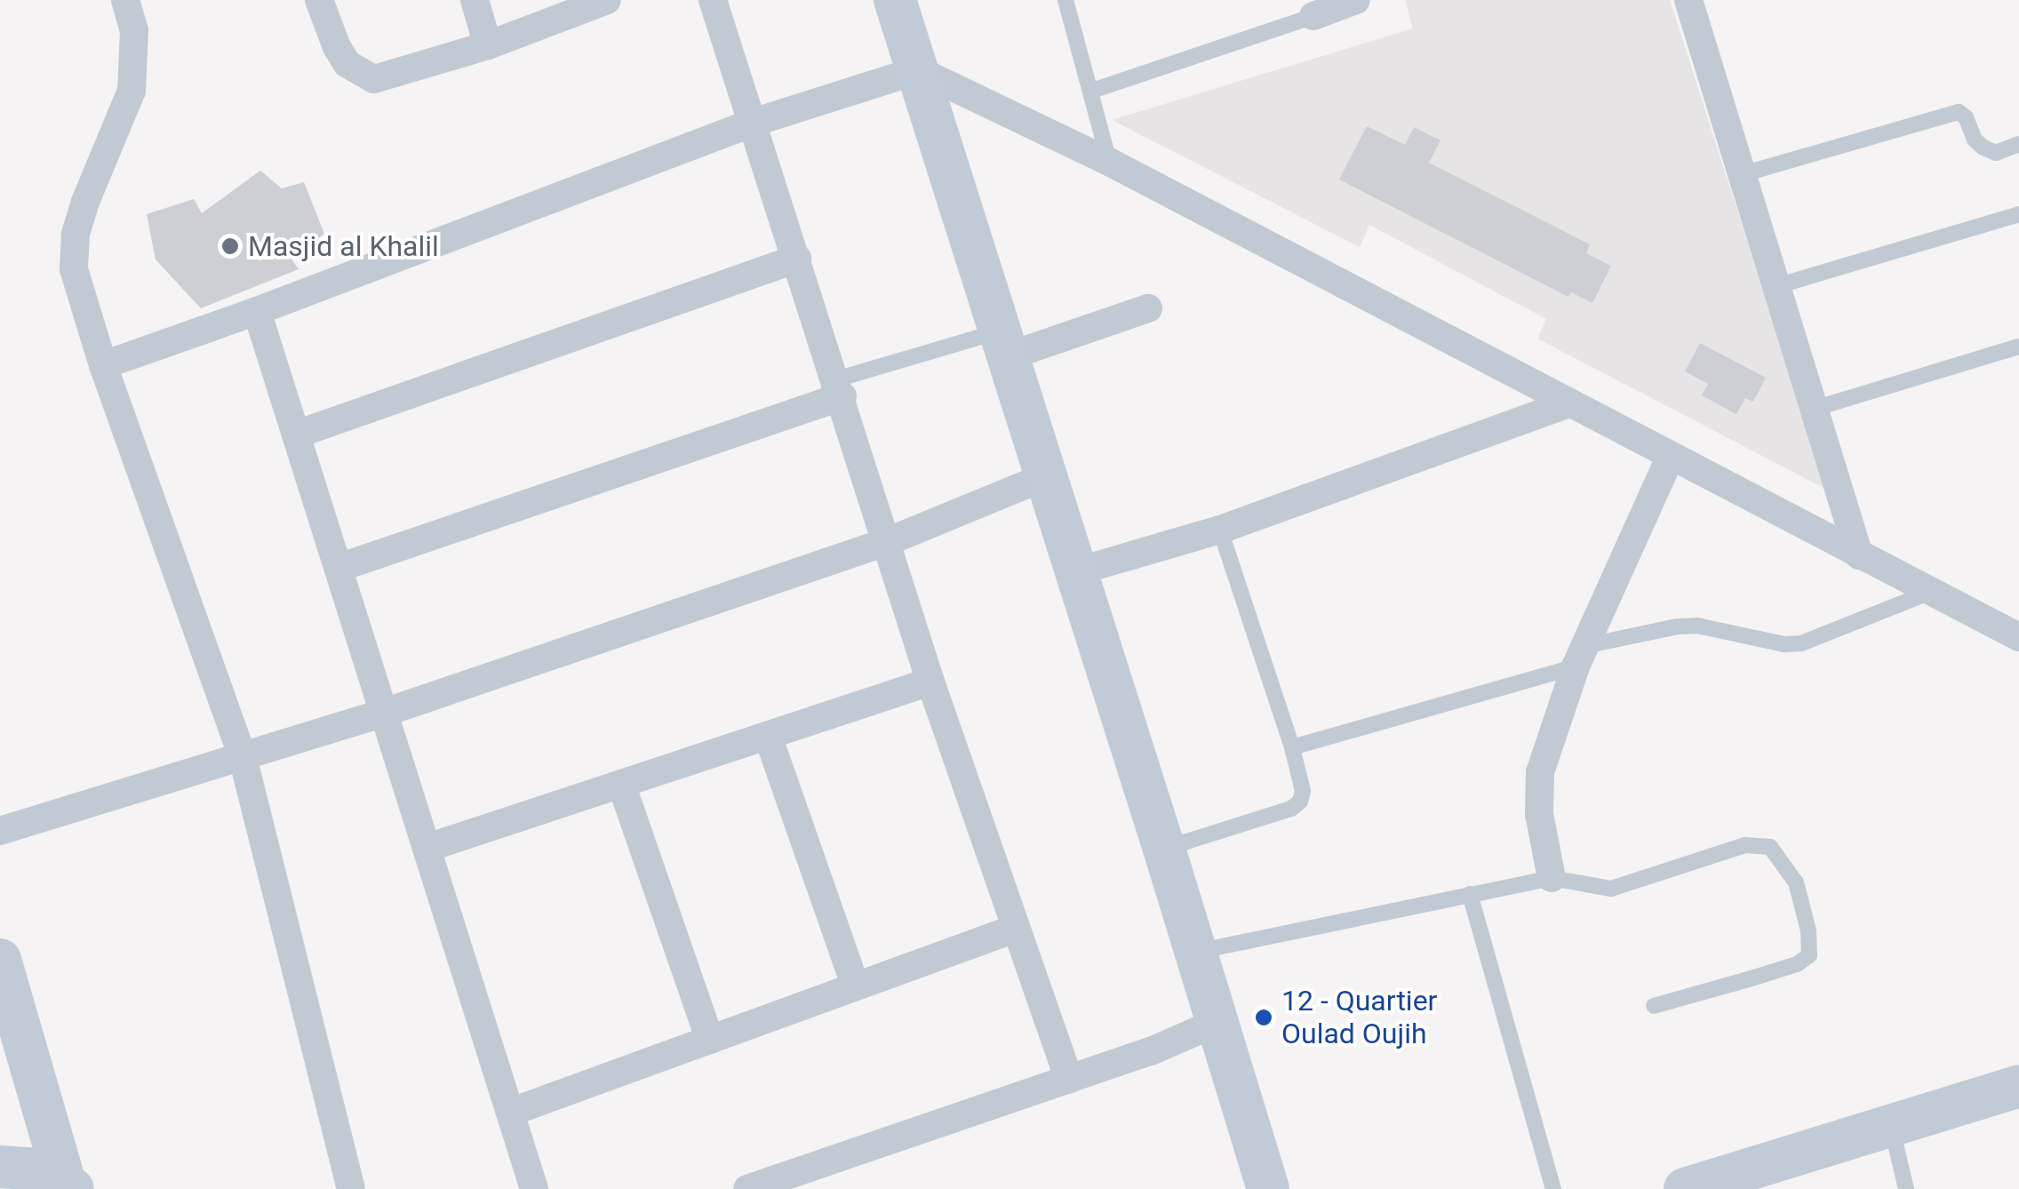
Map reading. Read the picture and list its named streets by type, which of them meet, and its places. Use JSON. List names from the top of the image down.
{
  "places": ["Masjid al Khalil", "12 - Quartier Oulad Oujih"]
}
